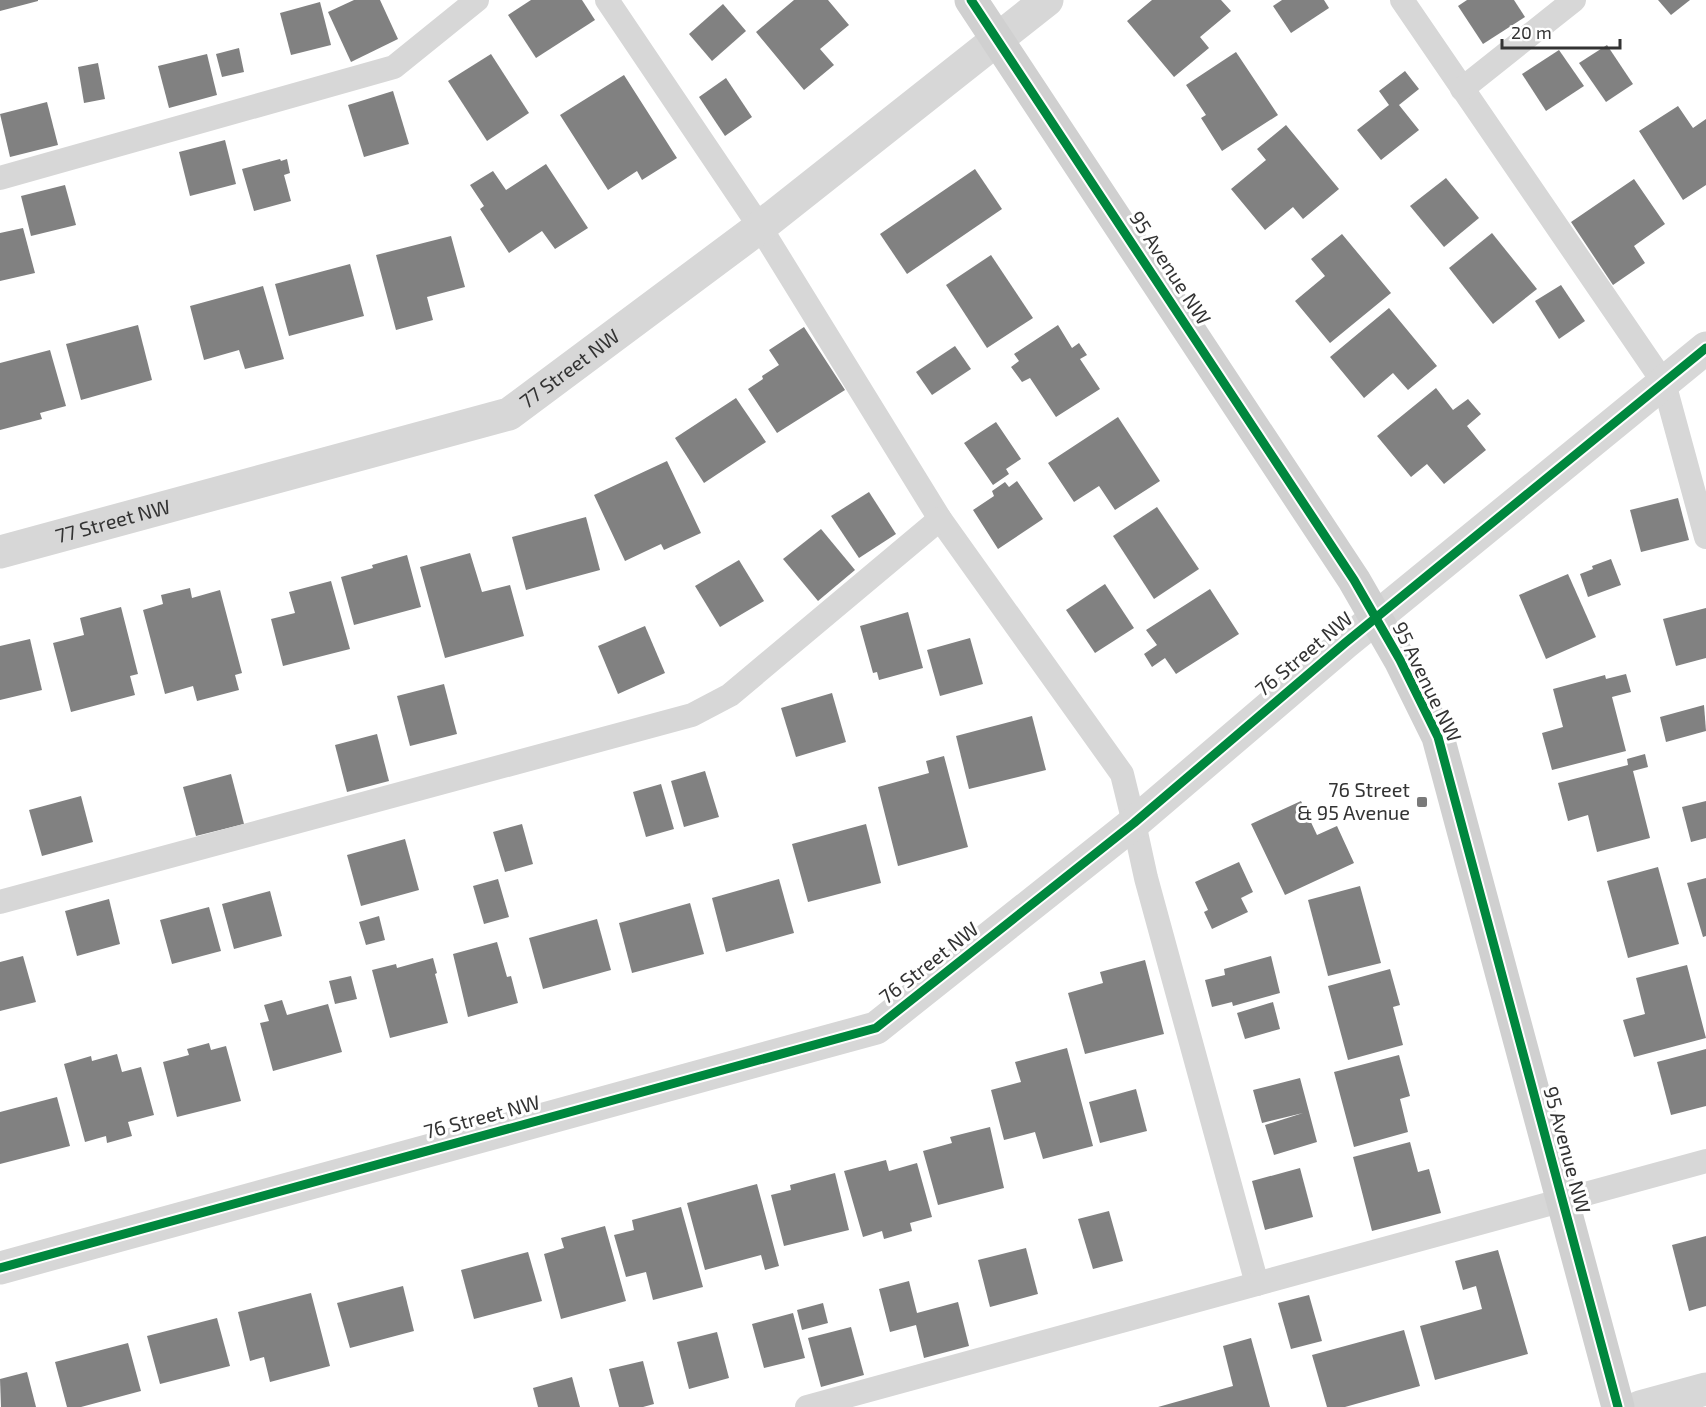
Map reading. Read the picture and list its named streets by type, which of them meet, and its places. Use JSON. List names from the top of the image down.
{
  "streets": {
    "street": ["95 Avenue NW", "77 Street NW", "76 Street NW"]
  },
  "crossings": [
    ["95 Avenue NW", "77 Street NW"],
    ["95 Avenue NW", "76 Street NW"]
  ],
  "places": {
    "transit": ["76 Street & 95 Avenue"]
  },
  "scale_bar": "20 m"
}
